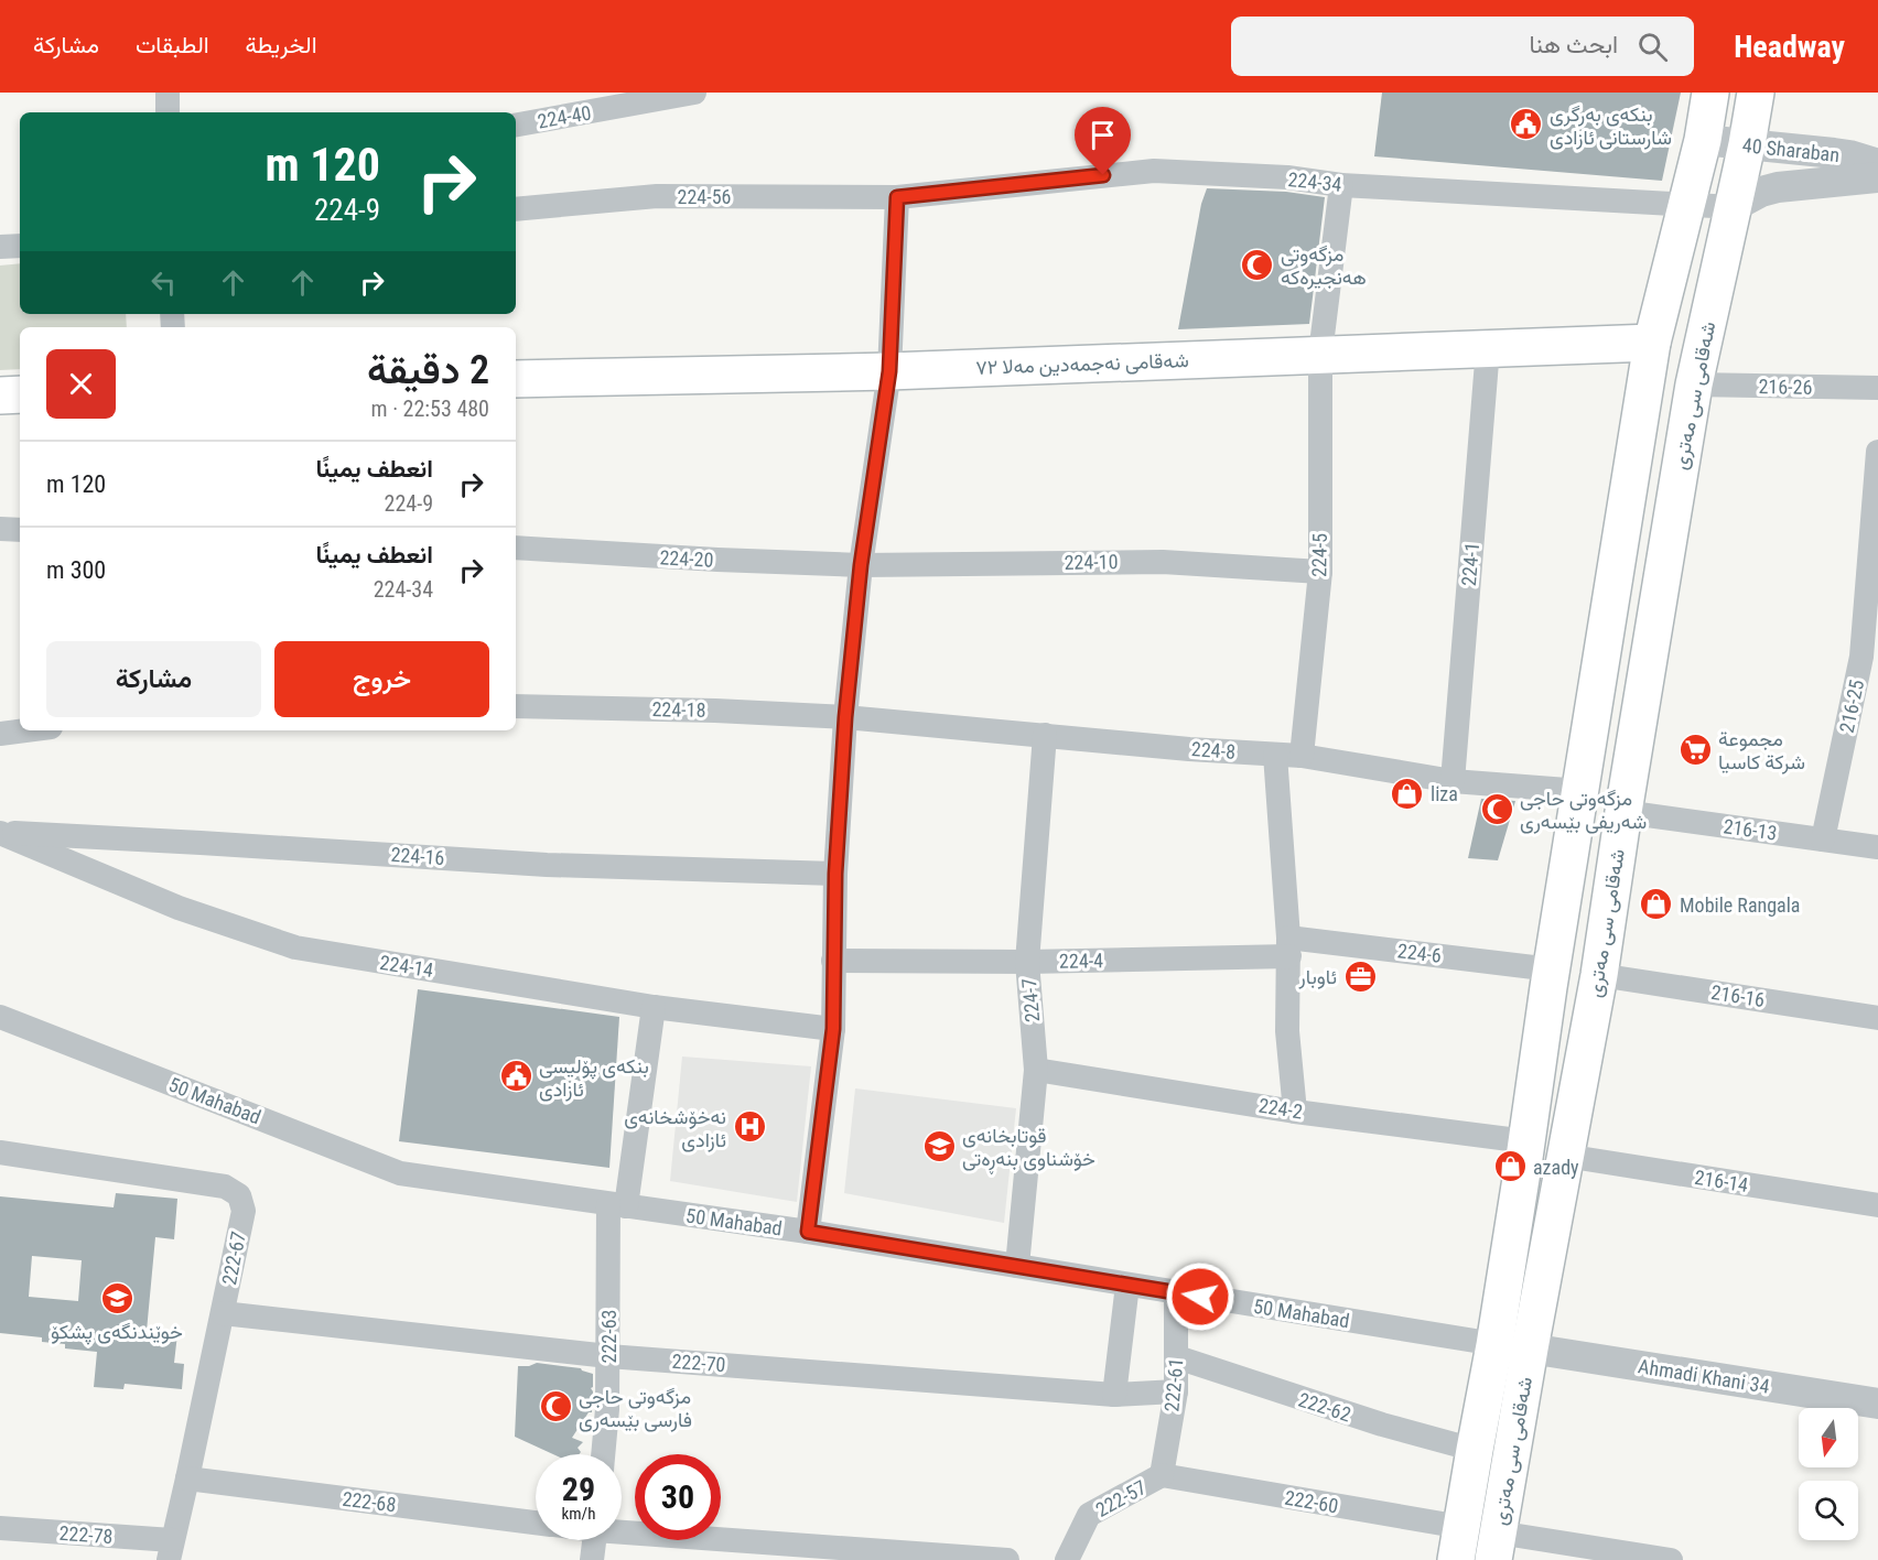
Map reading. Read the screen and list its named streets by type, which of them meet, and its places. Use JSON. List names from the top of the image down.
{
  "streets": {
    "main road": ["شەقامی نەجمەدین مەلا ٧٢", "شەقامی سی مەتری"],
    "street": [
      "224-40",
      "40 Sharaban",
      "224-34",
      "224-56",
      "216-26",
      "224-5",
      "224-20",
      "224-10",
      "224-1",
      "216-25",
      "224-18",
      "224-8",
      "216-13",
      "224-16",
      "224-6",
      "224-4",
      "224-14",
      "216-16",
      "224-7",
      "50 Mahabad",
      "224-2",
      "216-14",
      "222-67",
      "222-63",
      "222-70",
      "Ahmadi Khani 34",
      "222-61",
      "222-62",
      "222-57",
      "222-68",
      "222-60",
      "222-78"
    ]
  },
  "crossings": [
    ["40 Sharaban", "224-34"],
    ["40 Sharaban", "شەقامی سی مەتری"],
    ["224-34", "224-56"],
    ["224-34", "شەقامی سی مەتری"],
    ["224-34", "224-5"],
    ["شەقامی نەجمەدین مەلا ٧٢", "شەقامی سی مەتری"],
    ["شەقامی نەجمەدین مەلا ٧٢", "224-5"],
    ["شەقامی نەجمەدین مەلا ٧٢", "224-1"],
    ["216-26", "شەقامی سی مەتری"],
    ["شەقامی سی مەتری", "224-8"],
    ["شەقامی سی مەتری", "216-13"],
    ["شەقامی سی مەتری", "224-6"],
    ["شەقامی سی مەتری", "216-16"],
    ["شەقامی سی مەتری", "50 Mahabad"],
    ["شەقامی سی مەتری", "224-2"],
    ["شەقامی سی مەتری", "216-14"],
    ["شەقامی سی مەتری", "Ahmadi Khani 34"],
    ["شەقامی سی مەتری", "222-62"],
    ["شەقامی سی مەتری", "222-60"],
    ["224-5", "224-10"],
    ["224-5", "224-8"],
    ["224-20", "224-10"],
    ["224-1", "224-8"],
    ["216-25", "216-13"],
    ["224-18", "224-8"],
    ["224-8", "224-7"],
    ["224-16", "224-14"],
    ["224-6", "224-4"],
    ["224-4", "224-7"],
    ["224-14", "222-63"],
    ["224-7", "50 Mahabad"],
    ["224-7", "224-2"],
    ["50 Mahabad", "222-63"],
    ["50 Mahabad", "Ahmadi Khani 34"],
    ["50 Mahabad", "222-61"],
    ["222-67", "222-70"],
    ["222-67", "222-68"],
    ["222-67", "222-78"],
    ["222-63", "222-70"],
    ["222-70", "222-61"],
    ["222-61", "222-62"],
    ["222-61", "222-57"],
    ["222-61", "222-60"],
    ["222-57", "222-60"]
  ],
  "places": {
    "public building": ["بنکەی بەرگری شارستانی ئازادی", "بنکەی پۆلیسی ئازادی"],
    "mosque": ["مزگەوتی ھەنجیرەکە", "مزگەوتی حاجی شەریفی بێسەری", "مزگەوتی حاجی فارسی بێسەری"],
    "supermarket": ["مجموعة شرکة کاسیا"],
    "shop": ["liza", "Mobile Rangala", "azady"],
    "office": ["ئاوبار"],
    "hospital": ["نەخۆشخانەی ئازادی"],
    "school or university": ["قوتابخانەی خۆشناوی بنەڕەتی", "خوێندنگەی پشکۆ"]
  },
  "north": "bottom",
  "page": {
    "header": "Headway",
    "search": "ابحث هنا",
    "nav": ["الخريطة", "الطبقات", "مشاركة"],
    "turn": ["120 m", "224-9"],
    "heading": ["2 دقيقة", "480 m · 22:53"],
    "list": [
      {
        "name": "انعطف يمينًا",
        "note": "224-9",
        "value": "120 m"
      },
      {
        "name": "انعطف يمينًا",
        "note": "224-34",
        "value": "300 m"
      }
    ],
    "buttons": ["خروج", "مشاركة"],
    "speed": "29 km/h",
    "limit": "30"
  }
}
